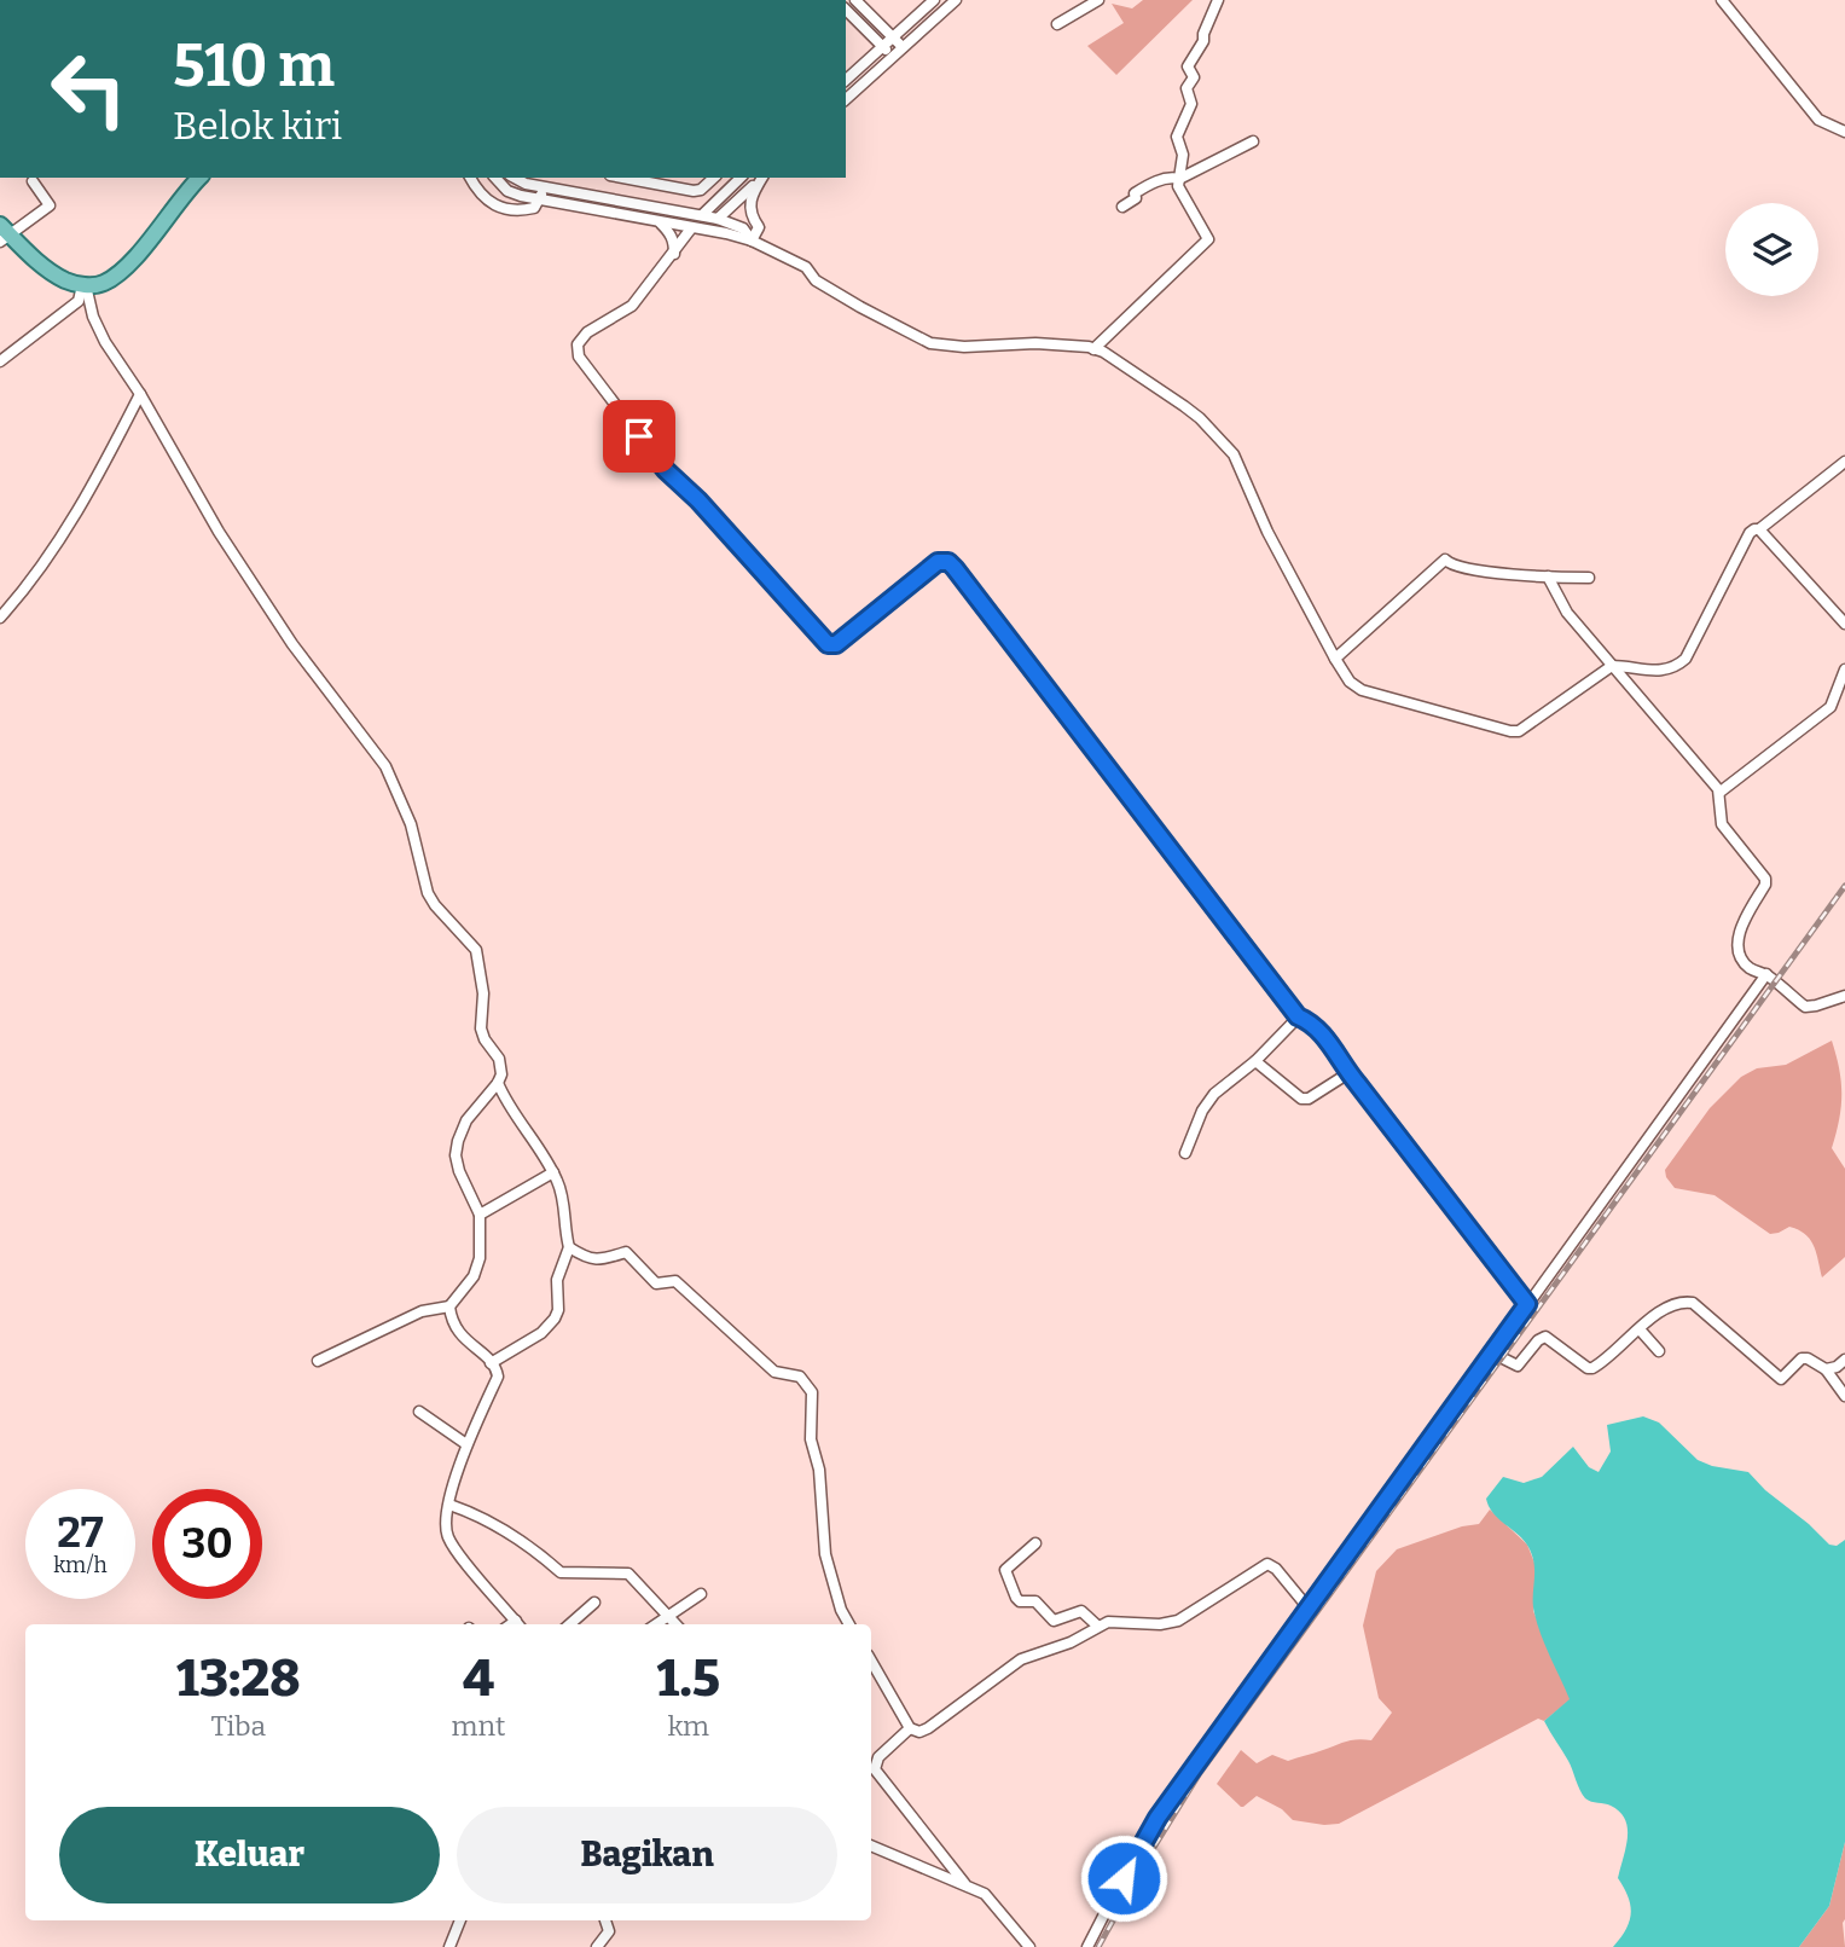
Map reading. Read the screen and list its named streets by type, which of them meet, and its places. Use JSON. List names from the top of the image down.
{
  "page": {
    "turn": ["510 m", "Belok kiri"],
    "speed": "27 km/h",
    "limit": "30",
    "eta": [
      "13:28",
      "Tiba",
      "4",
      "mnt",
      "1.5",
      "km"
    ],
    "buttons": ["Keluar", "Bagikan"]
  }
}
